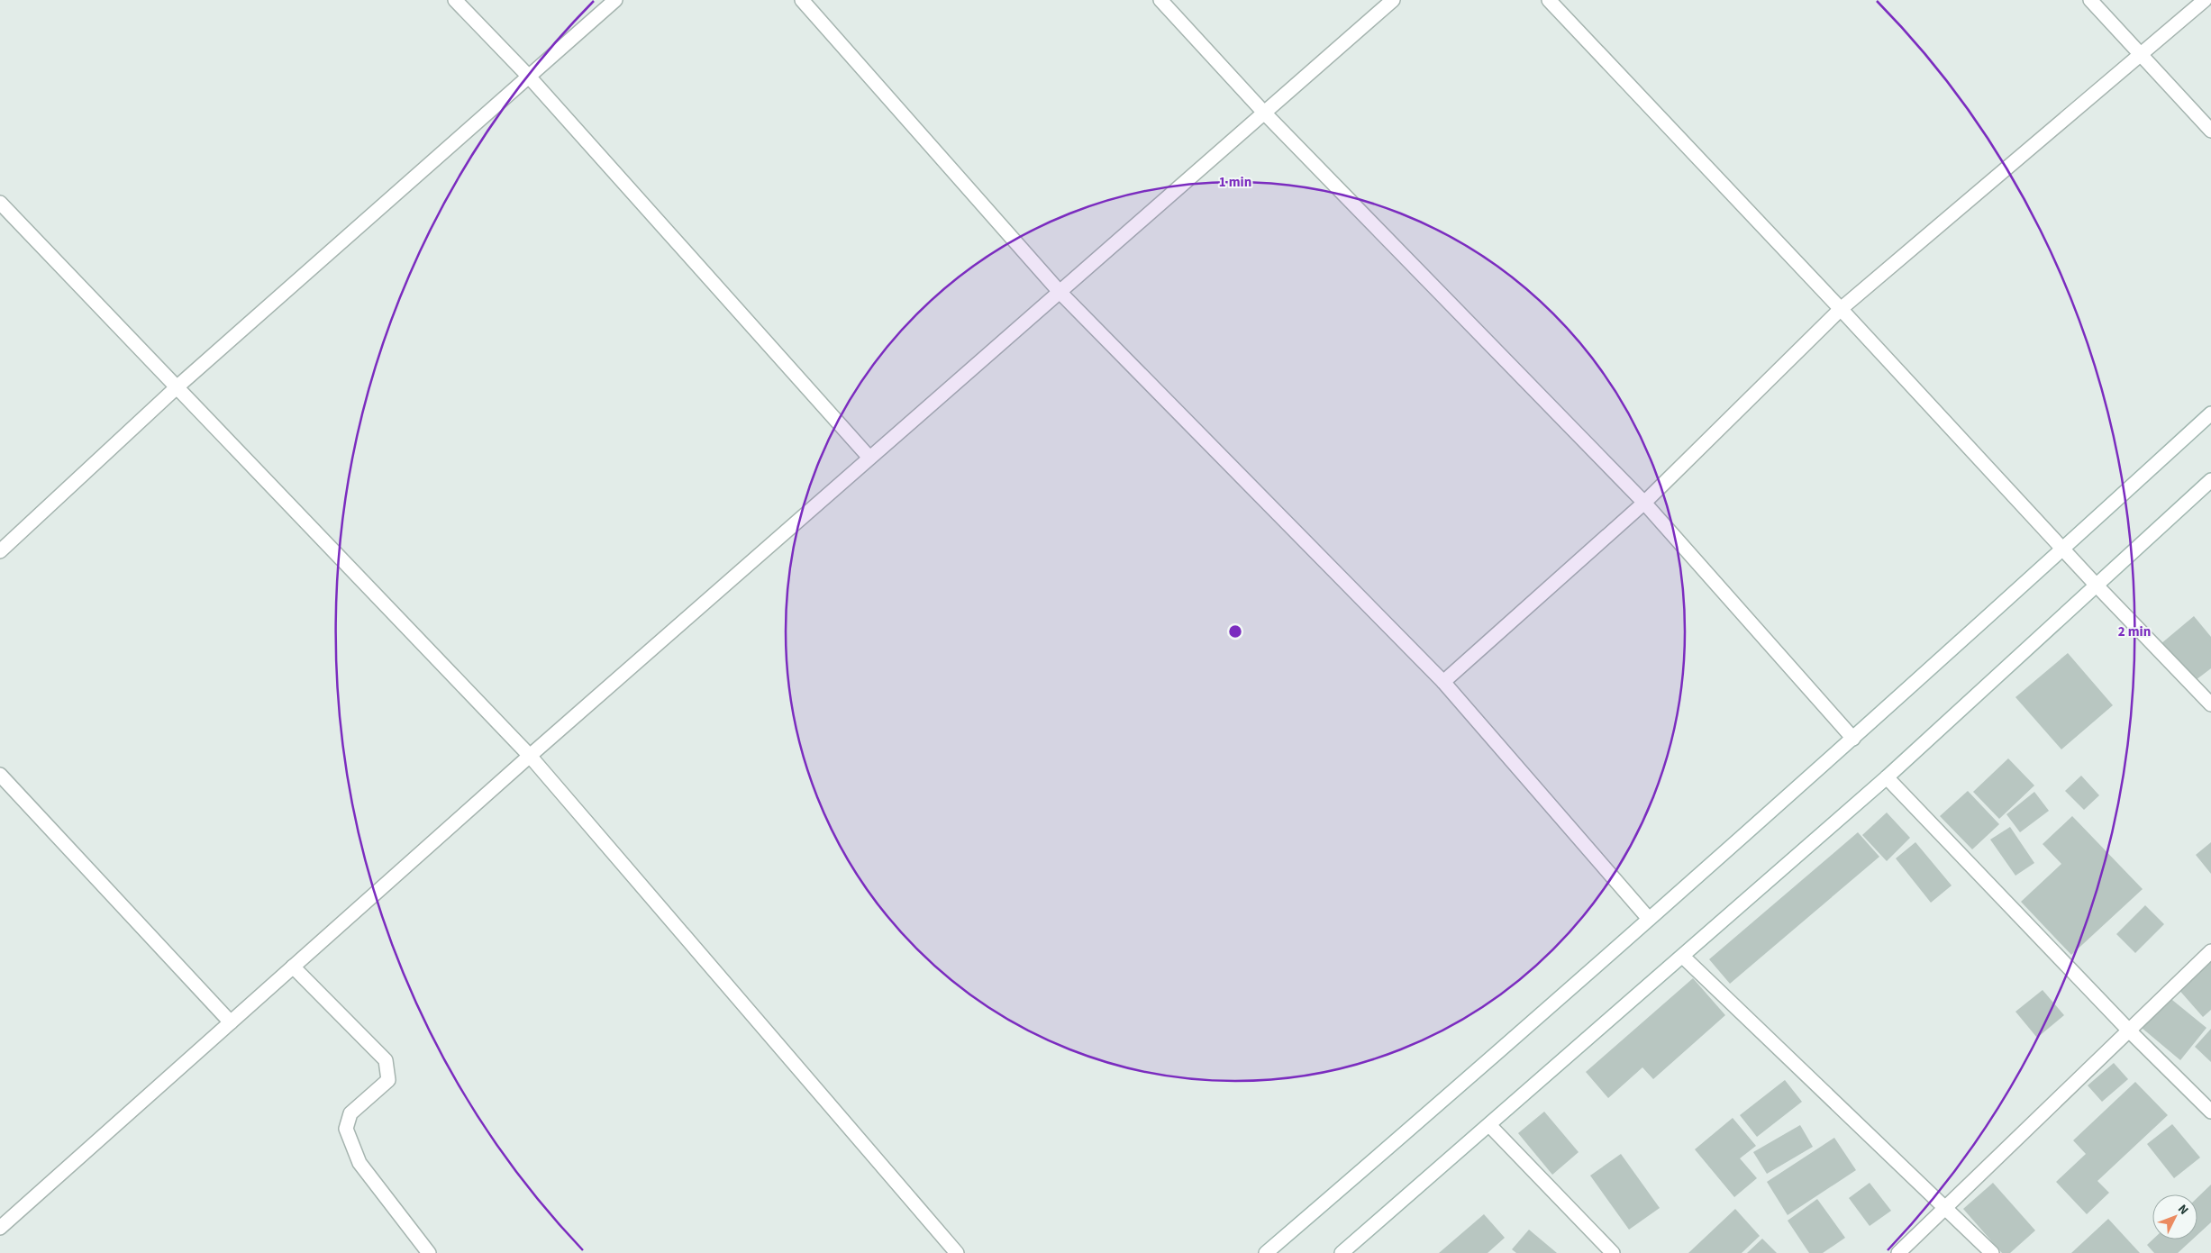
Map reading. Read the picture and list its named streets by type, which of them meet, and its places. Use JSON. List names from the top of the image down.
{
  "north": "top right",
  "rings": ["1 min", "2 min"]
}
